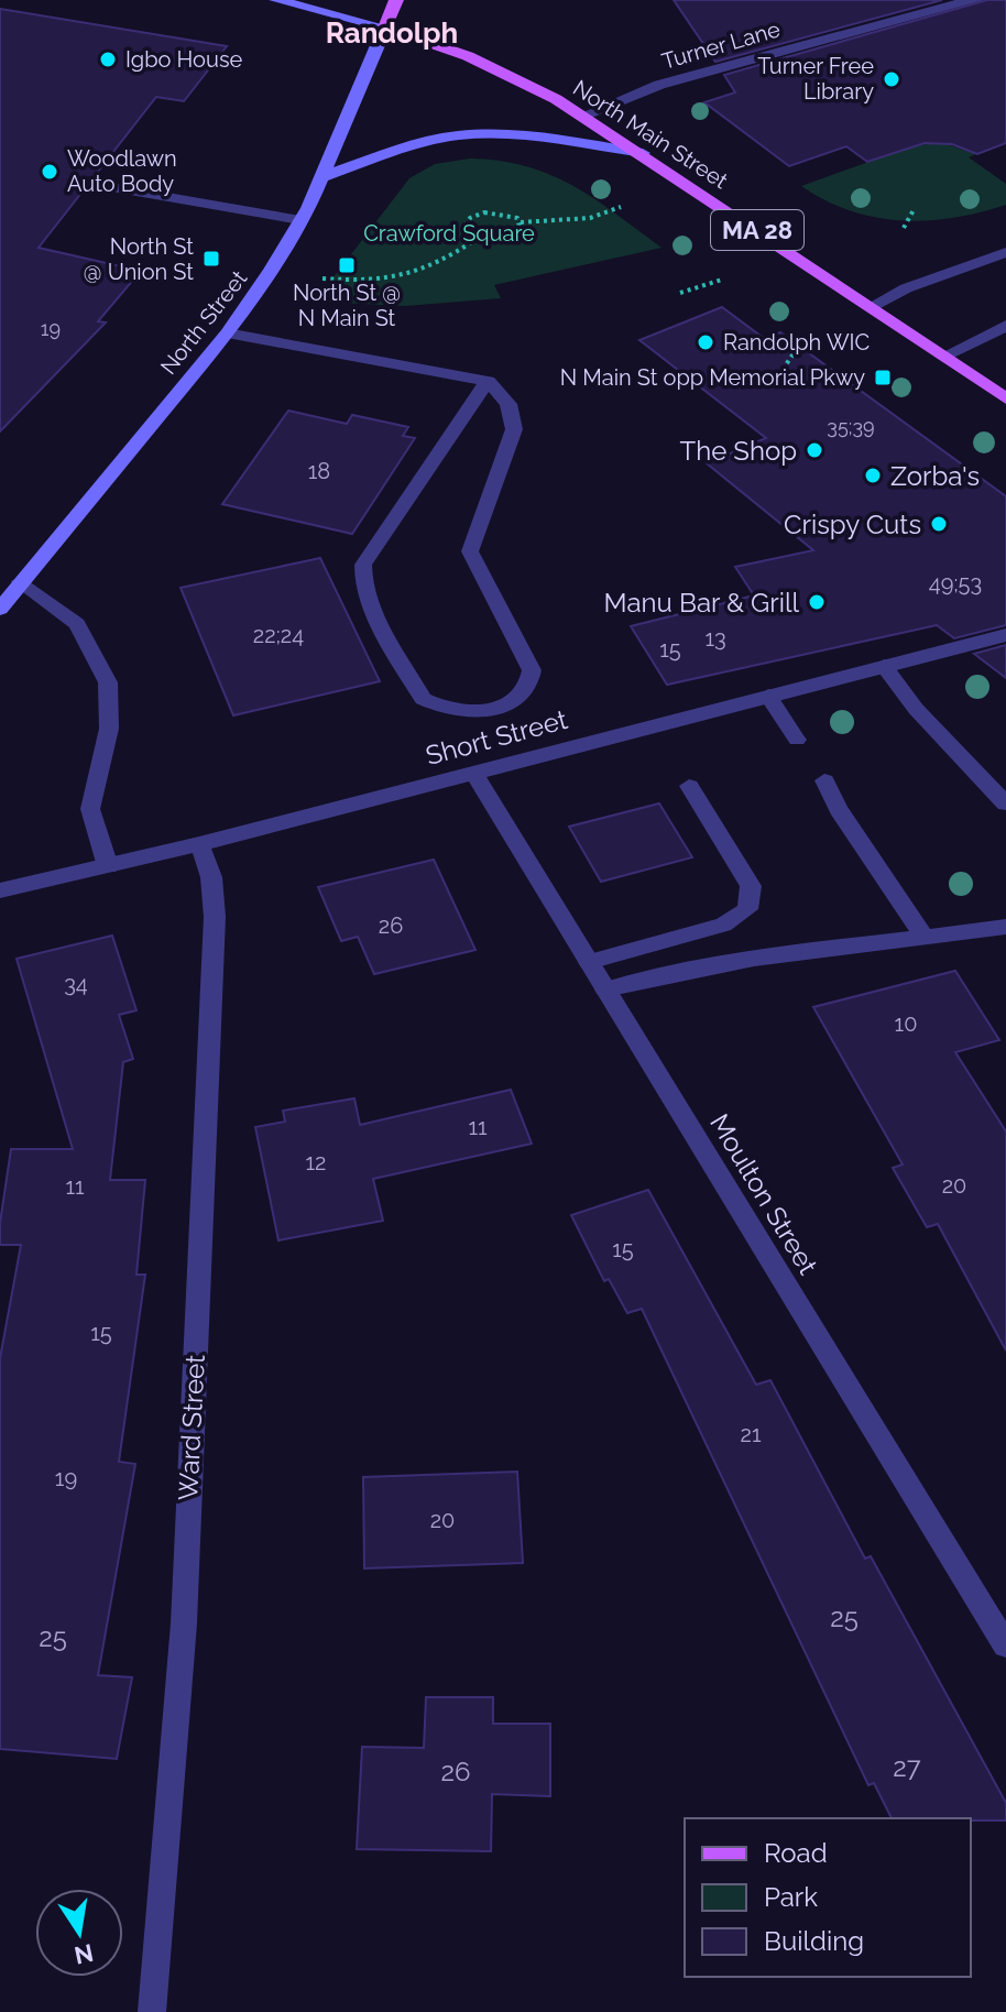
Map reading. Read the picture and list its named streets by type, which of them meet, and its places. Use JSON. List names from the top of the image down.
{
  "streets": {
    "main road": ["North Main Street", "MA 28", "North Street"],
    "street": [
      "Turner Lane",
      "Short Street",
      "Moulton Street",
      "Ward Street"
    ]
  },
  "crossings": [
    ["Turner Lane", "North Main Street"],
    ["North Main Street", "North Street"],
    ["Short Street", "Moulton Street"],
    ["Short Street", "Ward Street"]
  ],
  "districts": ["Randolph"],
  "parks": ["Crawford Square"],
  "places": {
    "other": [
      "Igbo House",
      "Turner Free Library",
      "Woodlawn Auto Body",
      "Randolph WIC",
      "The Shop",
      "Zorba's",
      "Crispy Cuts",
      "Manu Bar & Grill"
    ],
    "transit": ["North St @ Union St", "North St @ N Main St", "N Main St opp Memorial Pkwy"]
  },
  "house_numbers": [
    "19",
    "35;39",
    "18",
    "49;53",
    "22;24",
    "13",
    "15",
    "26",
    "34",
    "10",
    "11",
    "12",
    "20",
    "11",
    "15",
    "15",
    "21",
    "19",
    "20",
    "25",
    "25",
    "27",
    "26"
  ],
  "legend": ["Road", "Park", "Building"],
  "north": "bottom"
}
